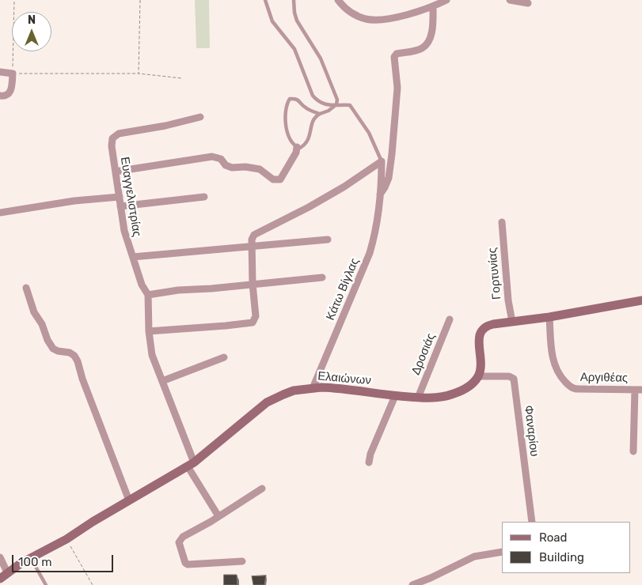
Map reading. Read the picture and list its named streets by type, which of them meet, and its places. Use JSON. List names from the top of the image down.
{
  "streets": {
    "main road": ["Ελαιώνων"],
    "street": [
      "Ευαγγελιστρίας",
      "Γορτυνίας",
      "Κάτω Βίγλας",
      "Δροσιάς",
      "Αργιθέας",
      "Φαναρίου"
    ]
  },
  "crossings": [
    ["Κάτω Βίγλας", "Ελαιώνων"],
    ["Δροσιάς", "Ελαιώνων"],
    ["Ελαιώνων", "Φαναρίου"]
  ],
  "legend": ["Road", "Building"],
  "scale_bar": "100 m",
  "north": "top"
}
